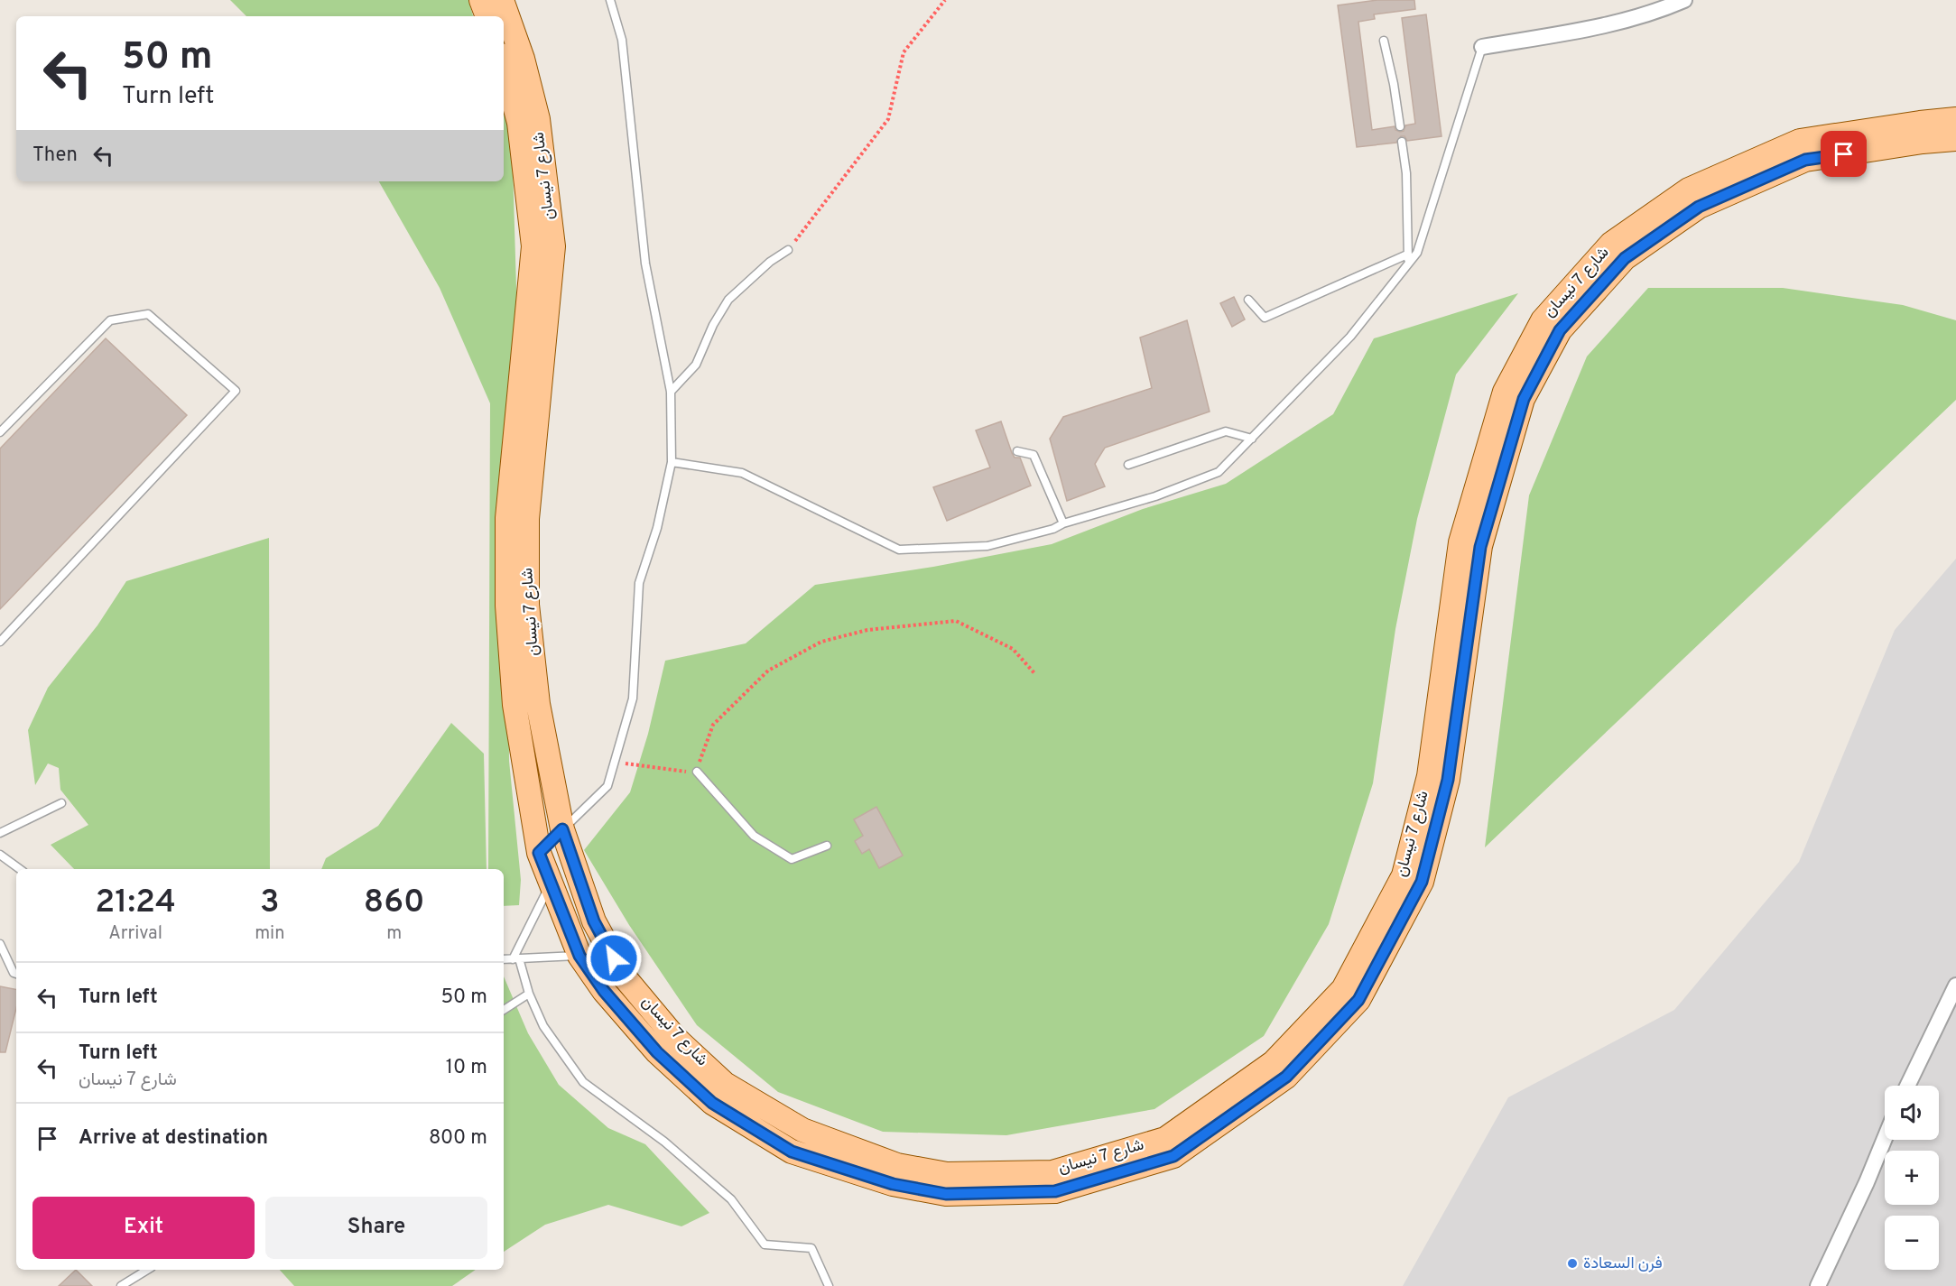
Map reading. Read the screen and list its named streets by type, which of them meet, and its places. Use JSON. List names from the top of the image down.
{
  "streets": {
    "main road": ["شارع 7 نيسان"]
  },
  "places": ["فرن السعادة"],
  "page": {
    "turn": ["50 m", "Turn left"],
    "then": "Then",
    "eta": [
      "21:24",
      "Arrival",
      "3",
      "min",
      "860",
      "m"
    ],
    "list": [
      {
        "name": "Turn left",
        "value": "50 m"
      },
      {
        "name": "Turn left",
        "note": "شارع 7 نيسان",
        "value": "10 m"
      },
      {
        "name": "Arrive at destination",
        "value": "800 m"
      }
    ],
    "map_buttons": ["+", "−"],
    "buttons": ["Exit", "Share"]
  }
}
